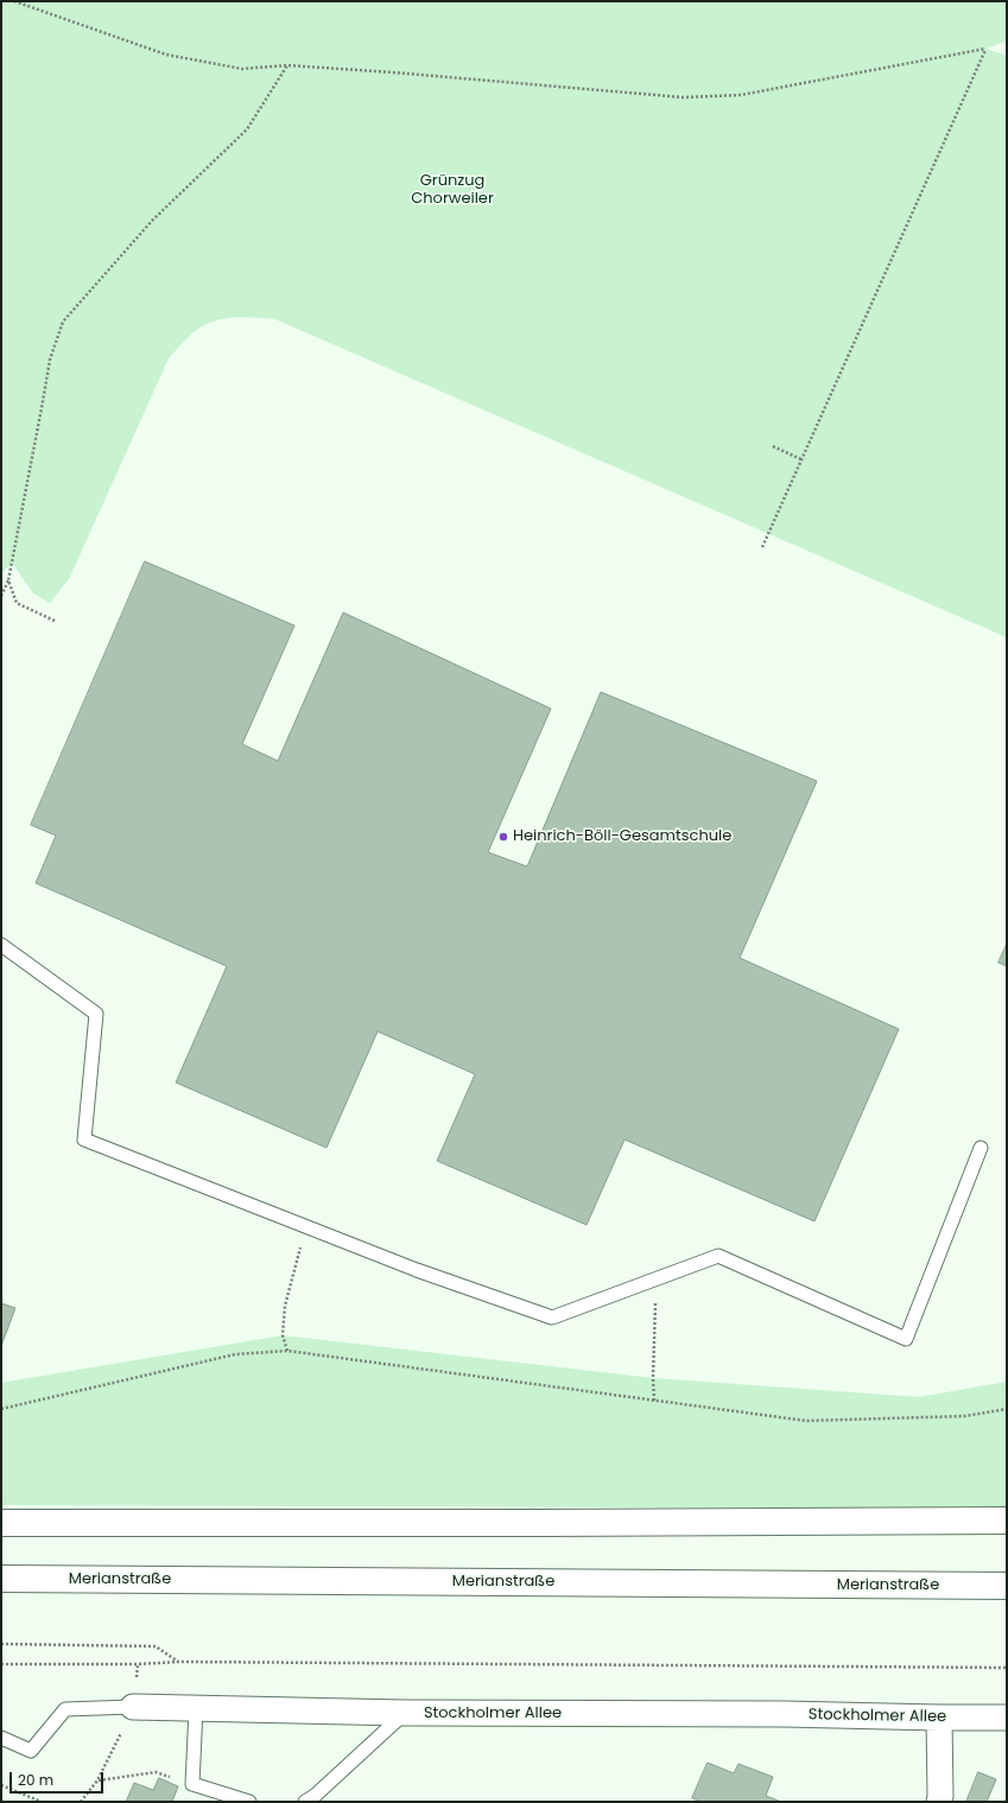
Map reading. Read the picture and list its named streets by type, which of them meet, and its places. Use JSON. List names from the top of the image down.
{
  "streets": {
    "main road": ["Merianstraße"],
    "street": ["Stockholmer Allee"]
  },
  "parks": ["Grünzug Chorweiler"],
  "places": ["Heinrich-Böll-Gesamtschule"],
  "scale_bar": "20 m"
}
